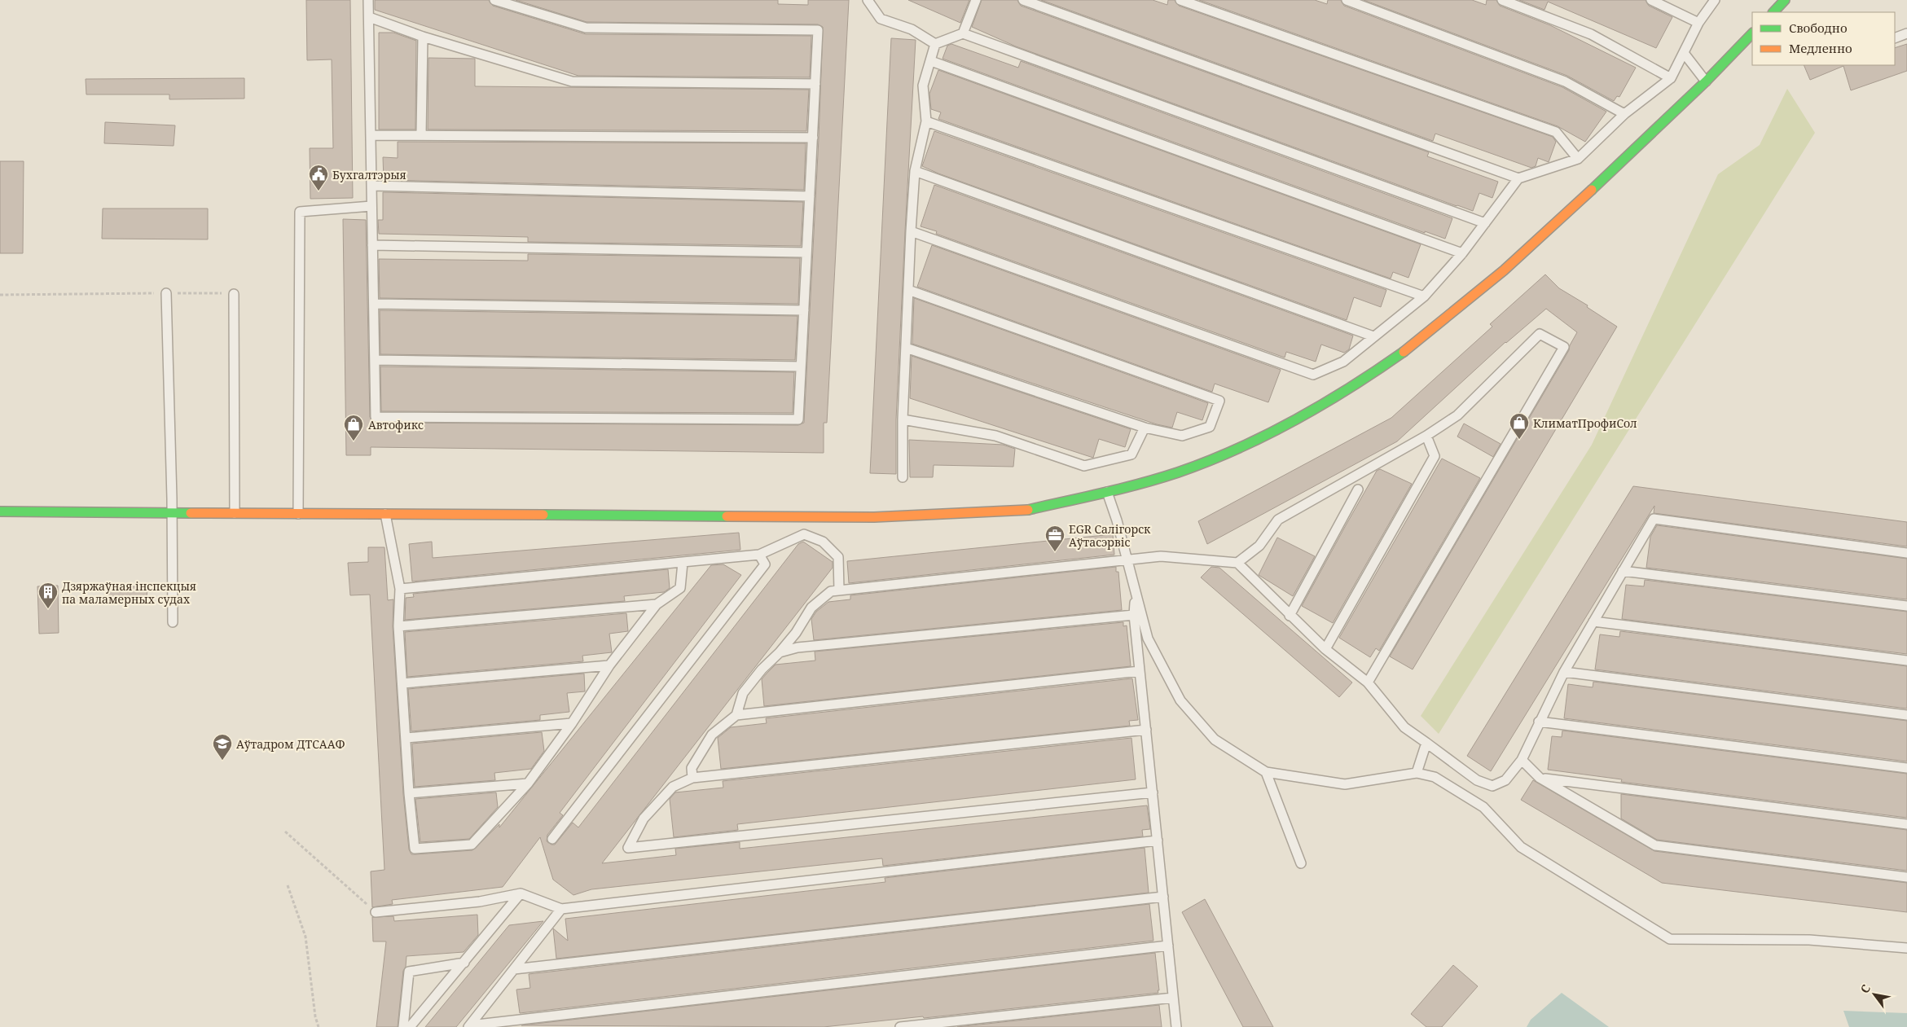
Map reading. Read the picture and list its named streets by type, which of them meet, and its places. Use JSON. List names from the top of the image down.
{
  "places": {
    "public building": ["Бухгалтэрыя"],
    "shop": ["КлиматПрофиСол", "Автофикс"],
    "office": ["EGR Салігорск Аўтасэрвіс"],
    "building": ["Дзяржаўная інспекцыя па маламерных судах"],
    "school or university": ["Аўтадром ДТСААФ"]
  },
  "legend": ["Свободно", "Медленно"],
  "north": "top left"
}
